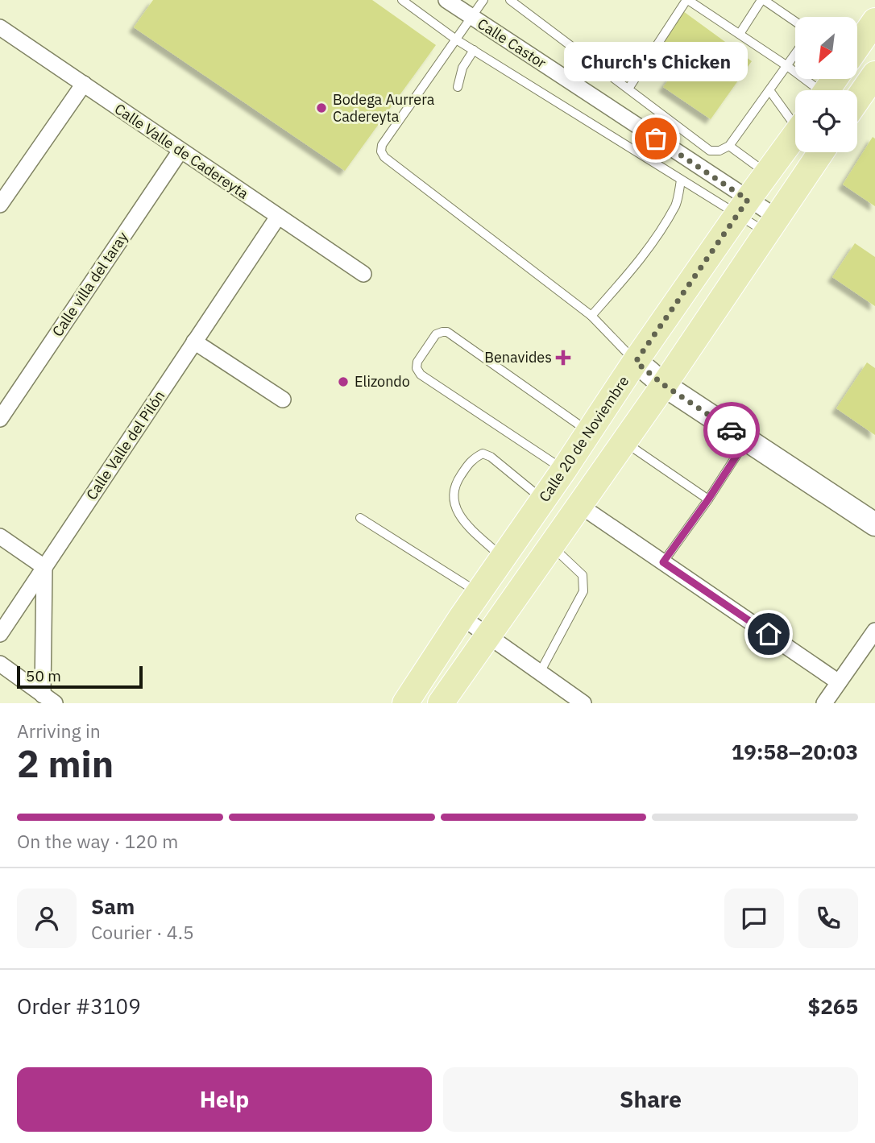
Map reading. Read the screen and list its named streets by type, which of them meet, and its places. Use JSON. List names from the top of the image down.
{
  "streets": {
    "main road": ["Calle 20 de Noviembre"],
    "street": [
      "Calle Castor",
      "Calle Valle de Cadereyta",
      "Calle villa del taray",
      "Calle Valle del Pilón"
    ]
  },
  "crossings": [
    ["Calle Castor", "Calle 20 de Noviembre"],
    ["Calle Valle de Cadereyta", "Calle villa del taray"],
    ["Calle Valle de Cadereyta", "Calle Valle del Pilón"]
  ],
  "places": {
    "other": ["Bodega Aurrera Cadereyta", "Church's Chicken", "Elizondo"],
    "health": ["Benavides"]
  },
  "scale_bar": "50 m",
  "north": "bottom left",
  "page": {
    "bubble": "Church's Chicken",
    "scale": "50 m",
    "heading": ["2 min", "Arriving in", "19:58–20:03"],
    "panel": [
      "Sam",
      "Courier · 4.5",
      "Order #3109",
      "$265"
    ],
    "bar": "On the way · 120 m",
    "buttons": ["Help", "Share"]
  }
}
